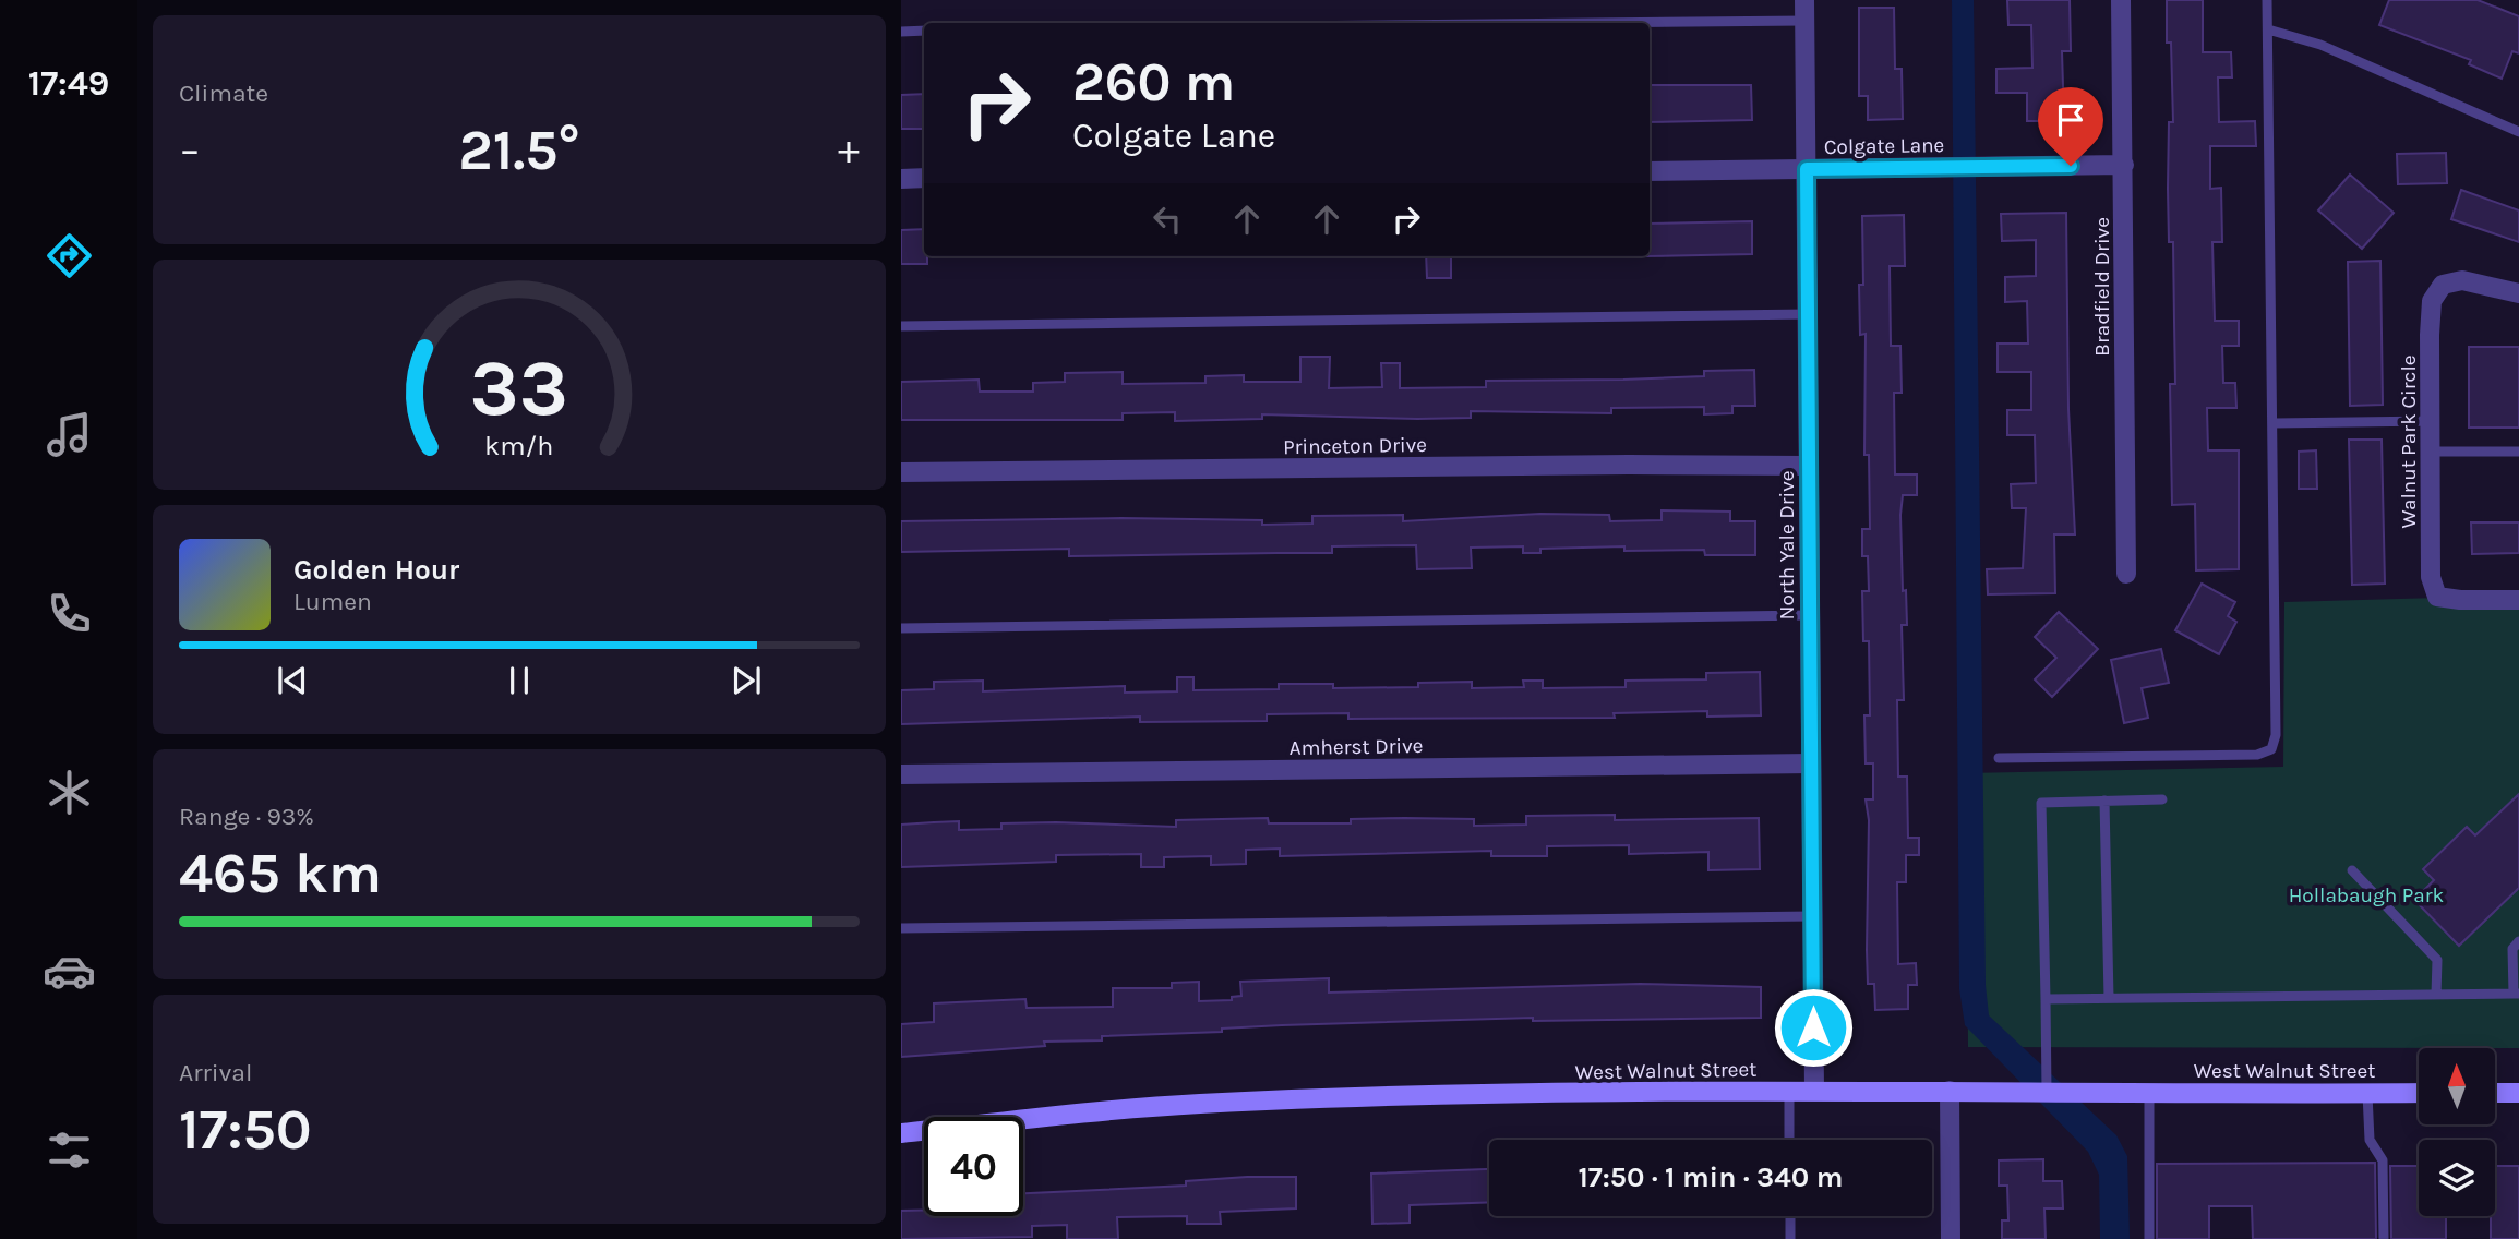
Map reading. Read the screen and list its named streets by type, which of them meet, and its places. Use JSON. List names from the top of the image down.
{
  "streets": {
    "main road": ["West Walnut Street"],
    "street": [
      "Colgate Lane",
      "Bradfield Drive",
      "Walnut Park Circle",
      "Princeton Drive",
      "North Yale Drive",
      "Amherst Drive"
    ]
  },
  "crossings": [
    ["Colgate Lane", "Bradfield Drive"],
    ["Colgate Lane", "North Yale Drive"],
    ["Princeton Drive", "North Yale Drive"],
    ["North Yale Drive", "Amherst Drive"],
    ["North Yale Drive", "West Walnut Street"]
  ],
  "parks": ["Hollabaugh Park"],
  "north": "top",
  "page": {
    "tabs": "17:49",
    "tile": [
      "Climate",
      ["Range · 93%", "465 km"],
      ["Arrival", "17:50"]
    ],
    "turn": ["260 m", "Colgate Lane"],
    "heat": ["−", "21.5°", "+"],
    "song": ["Golden Hour", "Lumen"],
    "limit": "40",
    "trip": "17:50 · 1 min · 340 m",
    "gauge": ["33", "km/h"]
  }
}
